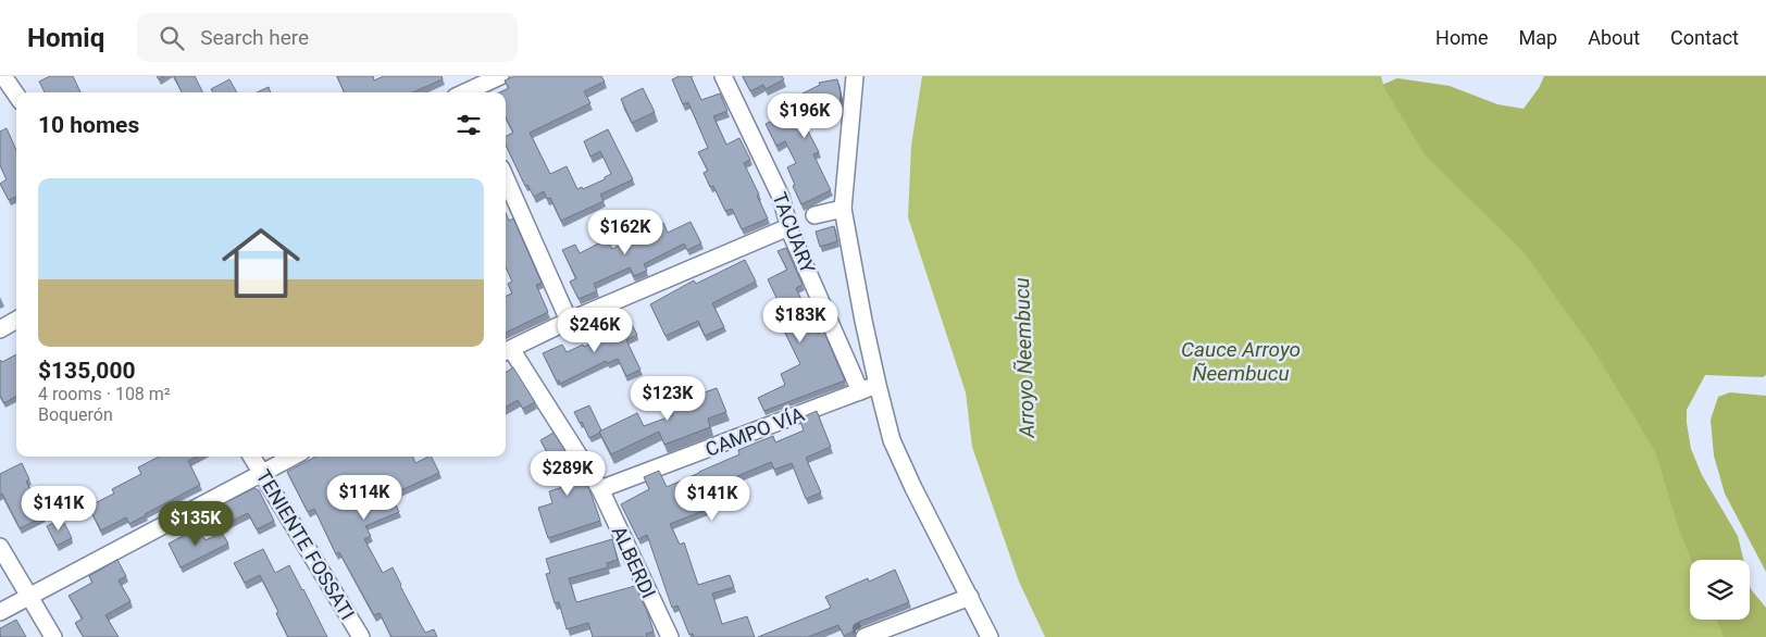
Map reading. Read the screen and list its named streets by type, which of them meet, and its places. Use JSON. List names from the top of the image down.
{
  "streets": {
    "street": [
      "TACUARY",
      "CAMPO VÍA",
      "TENIENTE FOSSATI",
      "ALBERDI"
    ]
  },
  "crossings": [
    ["TACUARY", "CAMPO VÍA"],
    ["CAMPO VÍA", "ALBERDI"]
  ],
  "water": ["Cauce Arroyo Ñeembucu", "Arroyo Ñeembucu"],
  "page": {
    "header": "Homiq",
    "search": "Search here",
    "nav": [
      "Home",
      "Map",
      "About",
      "Contact"
    ],
    "heading": "10 homes",
    "price": [
      "$196K",
      "$162K",
      "$183K",
      "$246K",
      "$123K",
      "$289K",
      "$114K",
      "$141K",
      "$141K",
      "$135K"
    ],
    "list": [
      {
        "name": "$135,000",
        "note": "4 rooms · 108 m² · Boquerón"
      }
    ]
  }
}
